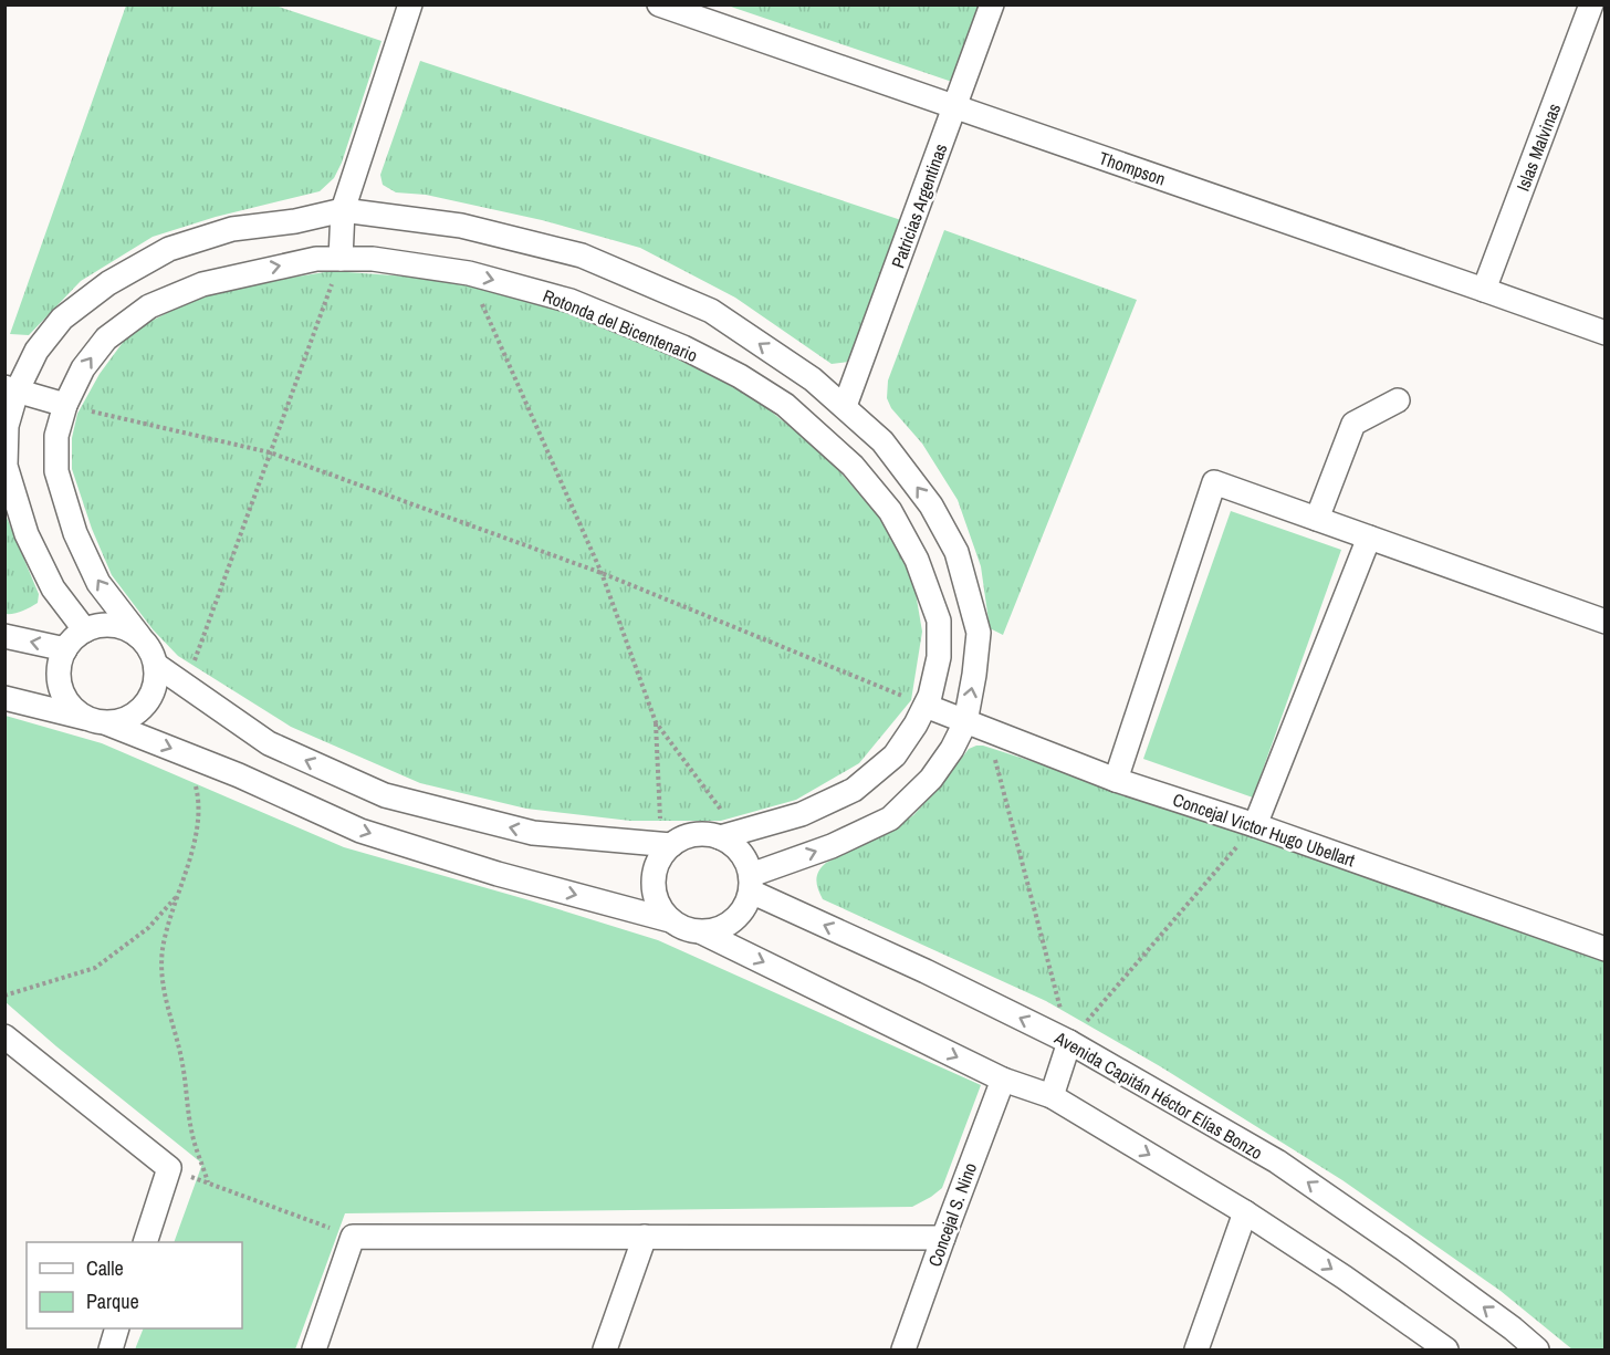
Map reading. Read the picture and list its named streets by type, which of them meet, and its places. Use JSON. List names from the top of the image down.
{
  "streets": {
    "street": [
      "Islas Malvinas",
      "Thompson",
      "Patricias Argentinas",
      "Rotonda del Bicentenario",
      "Concejal Victor Hugo Ubellart",
      "Avenida Capitán Héctor Elías Bonzo",
      "Concejal S. Nino"
    ]
  },
  "crossings": [
    ["Islas Malvinas", "Thompson"],
    ["Thompson", "Patricias Argentinas"],
    ["Rotonda del Bicentenario", "Concejal Victor Hugo Ubellart"],
    ["Rotonda del Bicentenario", "Avenida Capitán Héctor Elías Bonzo"]
  ],
  "legend": ["Calle", "Parque"]
}
